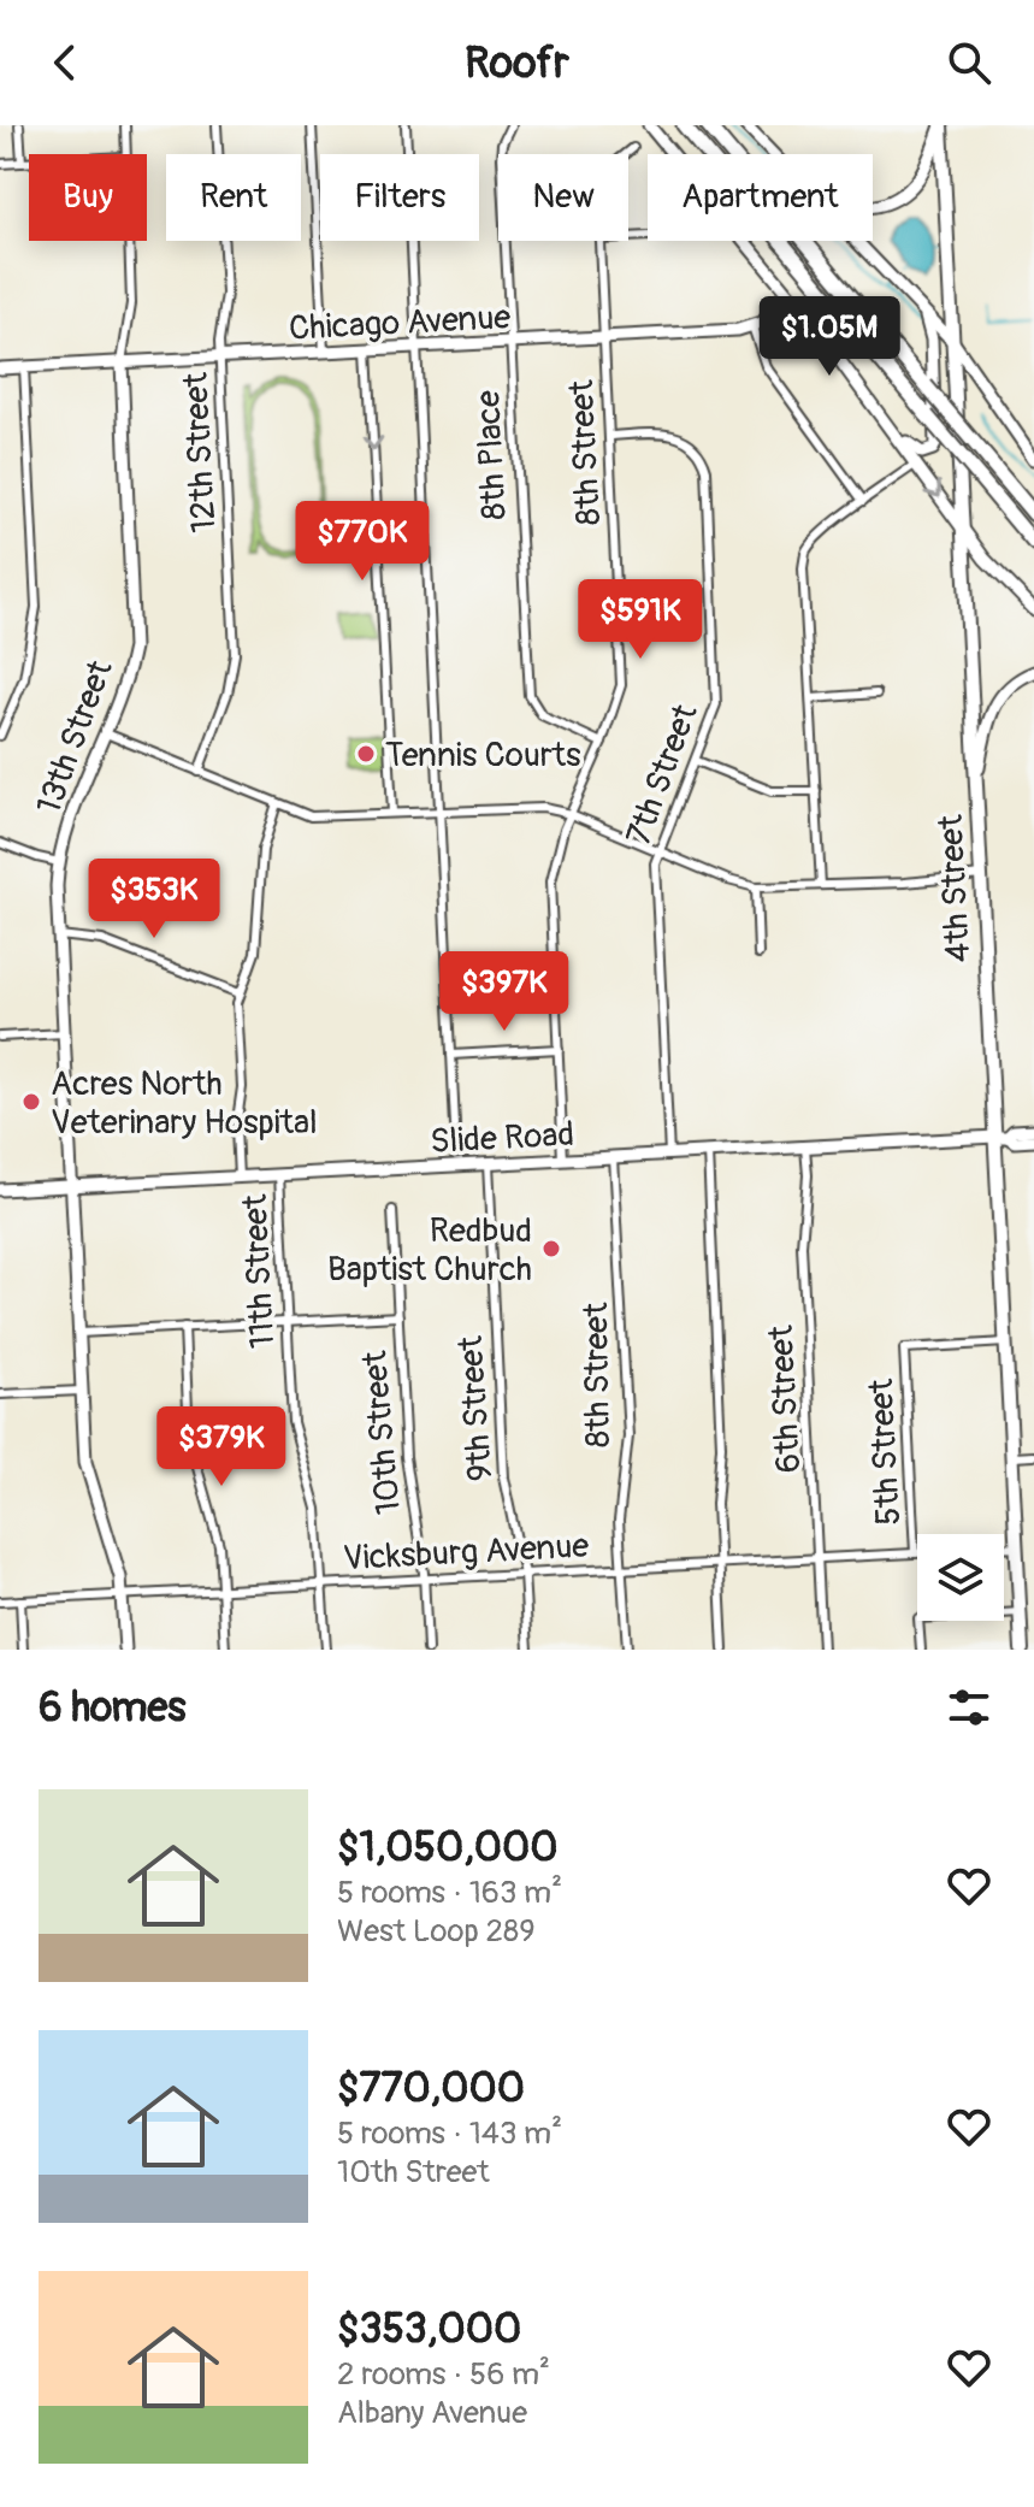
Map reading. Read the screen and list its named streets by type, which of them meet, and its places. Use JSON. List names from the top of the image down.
{
  "streets": {
    "main road": [
      "Chicago Avenue",
      "13th Street",
      "4th Street",
      "Slide Road"
    ],
    "street": [
      "12th Street",
      "8th Street",
      "8th Place",
      "7th Street",
      "11th Street",
      "6th Street",
      "9th Street",
      "10th Street",
      "5th Street",
      "Vicksburg Avenue"
    ]
  },
  "crossings": [
    ["Chicago Avenue", "12th Street"],
    ["Chicago Avenue", "8th Street"],
    ["Chicago Avenue", "8th Place"],
    ["Chicago Avenue", "13th Street"],
    ["8th Street", "8th Place"],
    ["8th Street", "7th Street"],
    ["8th Street", "Slide Road"],
    ["8th Street", "Vicksburg Avenue"],
    ["13th Street", "Slide Road"],
    ["13th Street", "Vicksburg Avenue"],
    ["7th Street", "Slide Road"],
    ["4th Street", "Slide Road"],
    ["4th Street", "5th Street"],
    ["Slide Road", "11th Street"],
    ["Slide Road", "6th Street"],
    ["Slide Road", "9th Street"],
    ["11th Street", "Vicksburg Avenue"],
    ["6th Street", "Vicksburg Avenue"],
    ["9th Street", "Vicksburg Avenue"],
    ["10th Street", "Vicksburg Avenue"],
    ["5th Street", "Vicksburg Avenue"]
  ],
  "places": ["Tennis Courts", "Acres North Veterinary Hospital", "Redbud Baptist Church"],
  "page": {
    "header": "Roofr",
    "chip": [
      "Buy",
      "Rent",
      "Filters",
      "New",
      "Apartment"
    ],
    "price": [
      "$1.05M",
      "$770K",
      "$591K",
      "$353K",
      "$397K",
      "$379K"
    ],
    "heading": "6 homes",
    "list": [
      {
        "name": "$1,050,000",
        "note": "5 rooms · 163 m² · West Loop 289"
      },
      {
        "name": "$770,000",
        "note": "5 rooms · 143 m² · 10th Street"
      },
      {
        "name": "$353,000",
        "note": "2 rooms · 56 m² · Albany Avenue"
      }
    ]
  }
}
